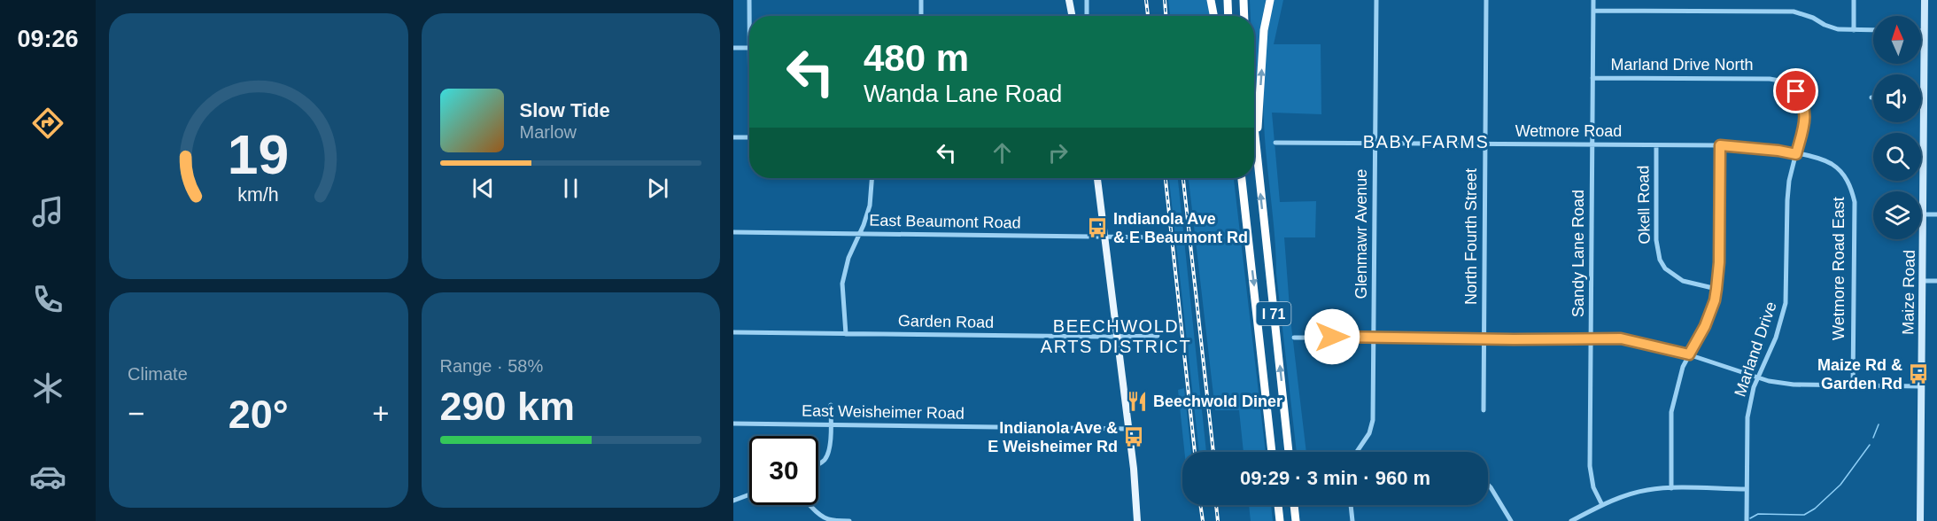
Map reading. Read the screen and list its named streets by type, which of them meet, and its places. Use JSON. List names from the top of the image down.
{
  "streets": {
    "highway": ["I 71"],
    "street": [
      "Marland Drive North",
      "Wetmore Road",
      "Okell Road",
      "East Beaumont Road",
      "Glenmawr Avenue",
      "North Fourth Street",
      "Sandy Lane Road",
      "Wetmore Road East",
      "Maize Road",
      "Garden Road",
      "Marland Drive",
      "East Weisheimer Road"
    ]
  },
  "crossings": [
    ["Marland Drive North", "Wetmore Road"],
    ["Marland Drive North", "Sandy Lane Road"],
    ["Marland Drive North", "Wetmore Road East"],
    ["Marland Drive North", "Marland Drive"],
    ["Wetmore Road", "Okell Road"],
    ["Wetmore Road", "Glenmawr Avenue"],
    ["Wetmore Road", "North Fourth Street"],
    ["Wetmore Road", "Sandy Lane Road"],
    ["Wetmore Road", "Wetmore Road East"],
    ["Wetmore Road", "Marland Drive"],
    ["Wetmore Road East", "Marland Drive"]
  ],
  "districts": ["BABY FARMS", "BEECHWOLD ARTS DISTRICT"],
  "places": {
    "bus stop": ["Indianola Ave & E Beaumont Rd", "Maize Rd & Garden Rd", "Indianola Ave & E Weisheimer Rd"],
    "restaurant": ["Beechwold Diner"]
  },
  "north": "top",
  "page": {
    "tabs": "09:26",
    "turn": ["480 m", "Wanda Lane Road"],
    "song": ["Slow Tide", "Marlow"],
    "tile": [
      "Climate",
      ["Range · 58%", "290 km"]
    ],
    "heat": ["−", "20°", "+"],
    "limit": "30",
    "trip": "09:29 · 3 min · 960 m",
    "gauge": ["19", "km/h"]
  }
}
